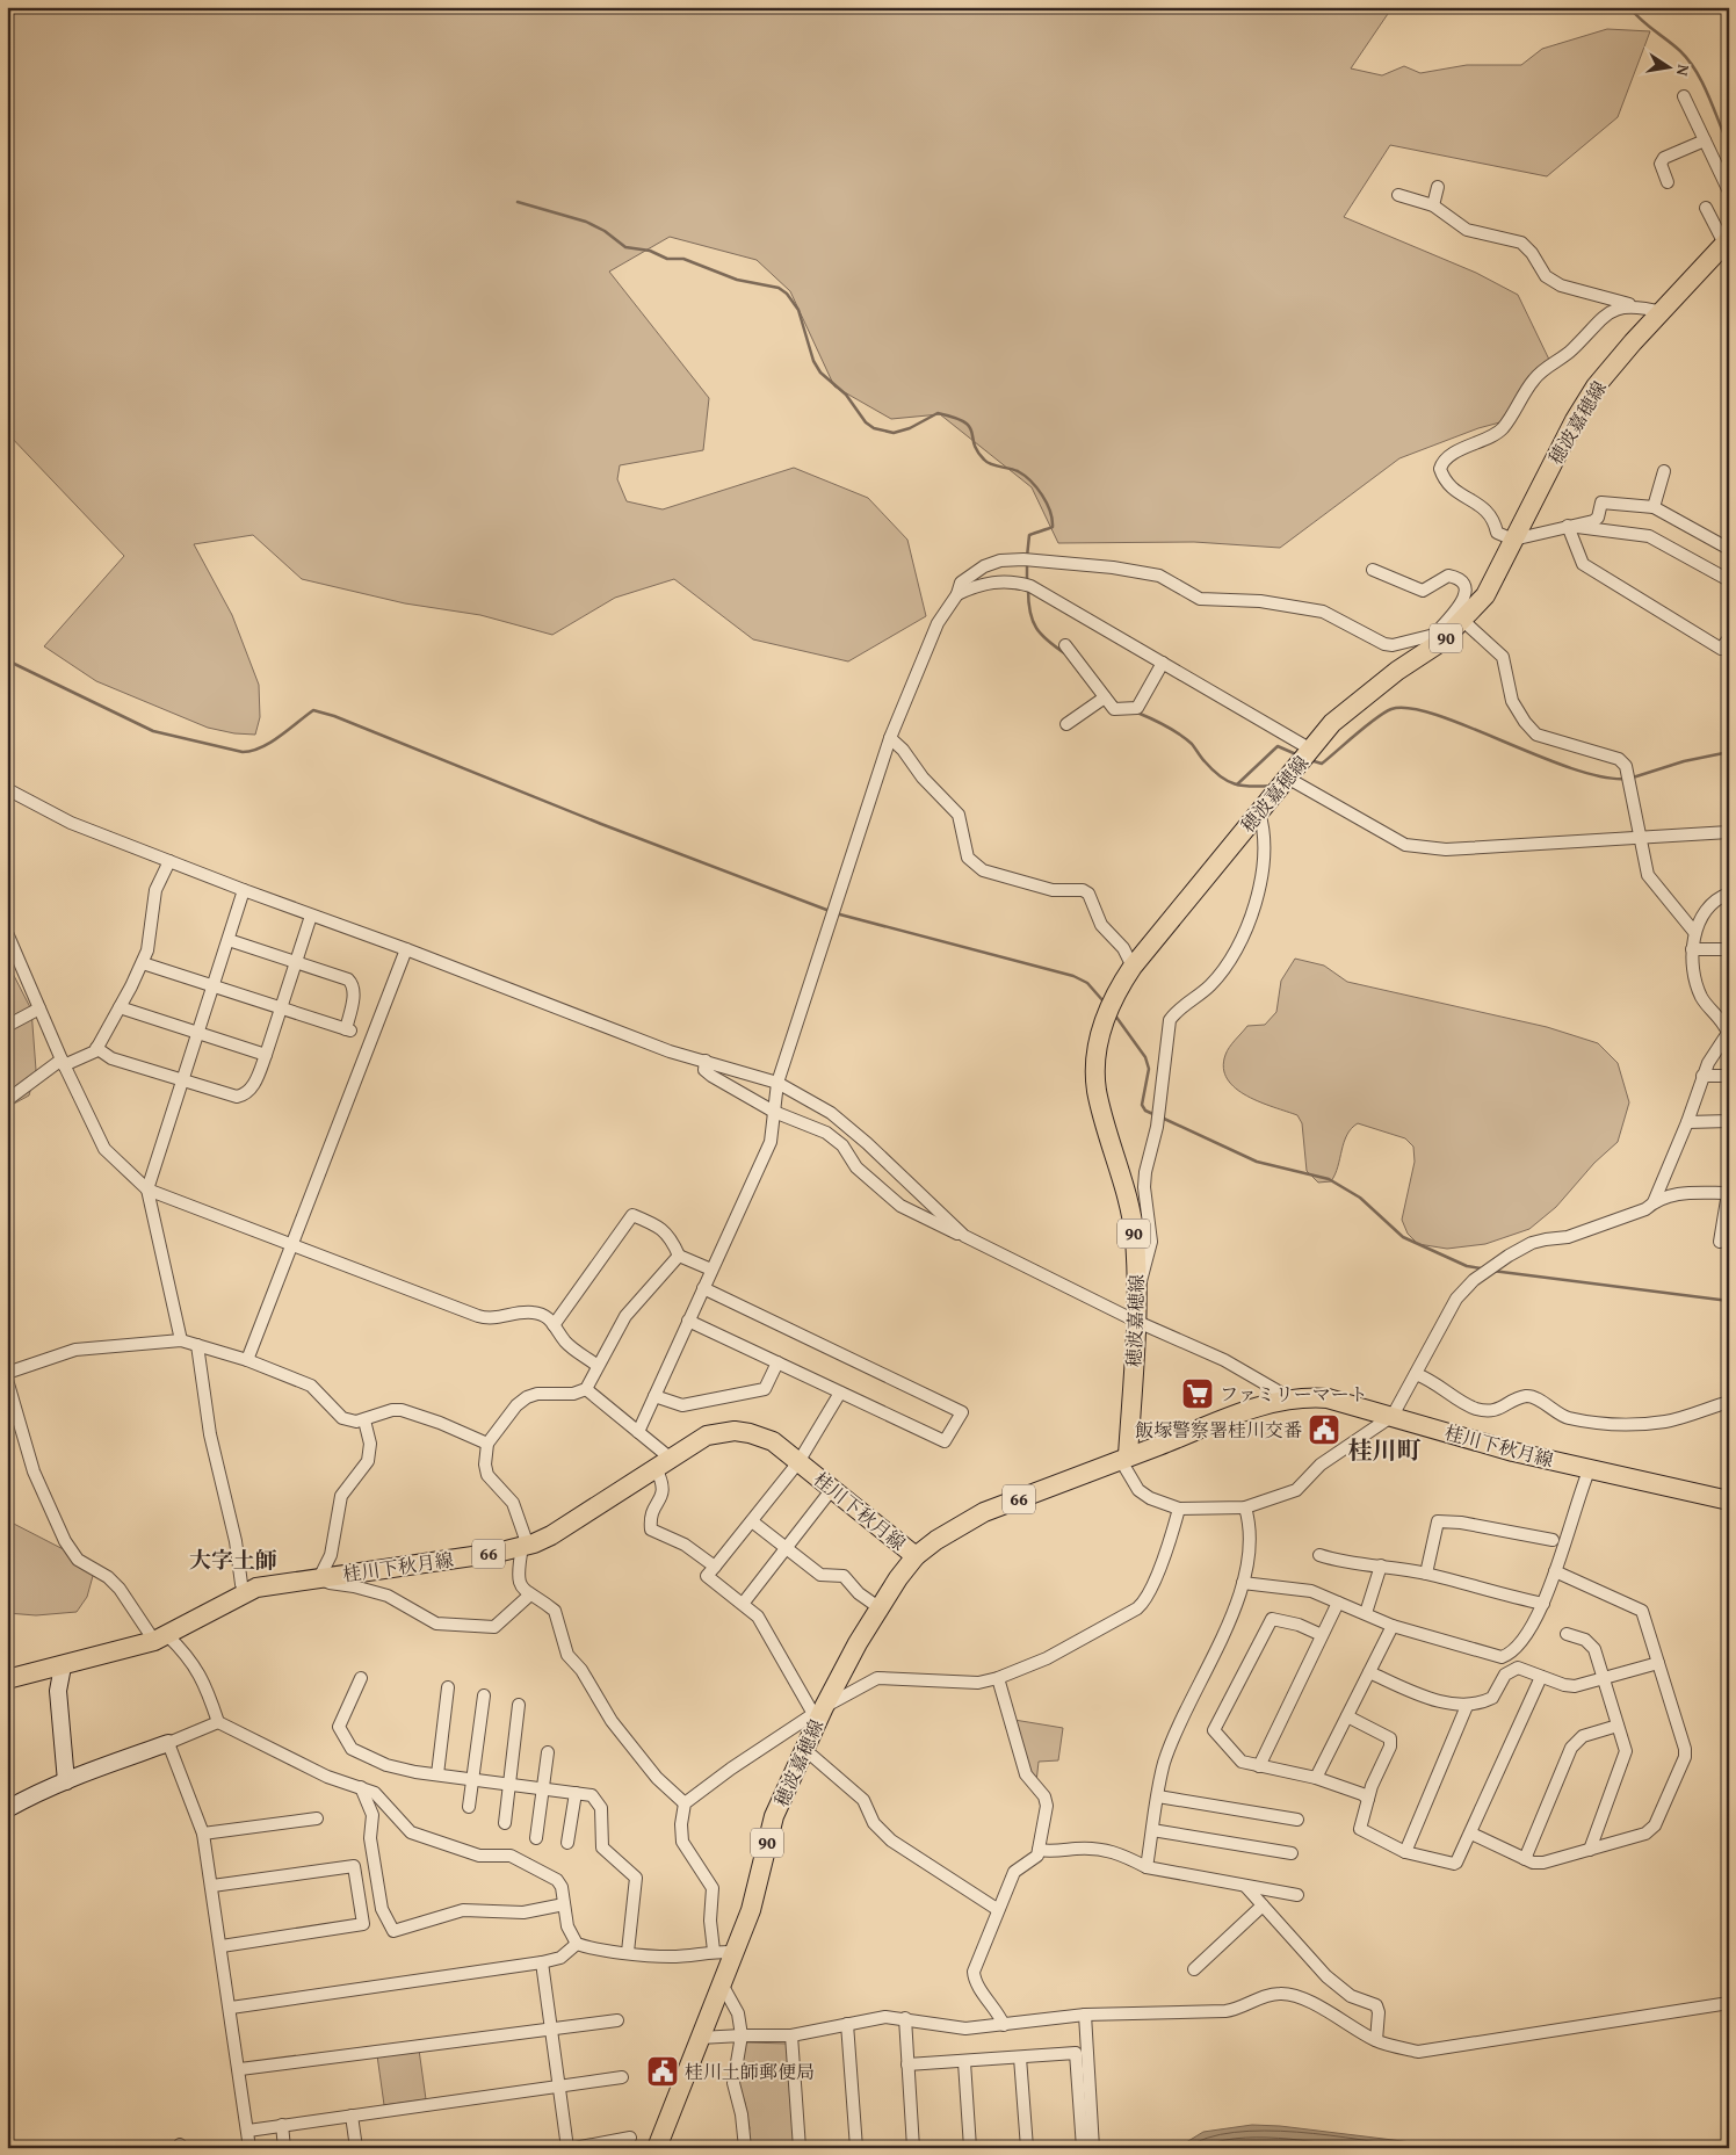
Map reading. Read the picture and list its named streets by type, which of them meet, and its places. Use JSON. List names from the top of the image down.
{
  "streets": {
    "main road": [
      "穂波嘉穂線",
      "90",
      "桂川下秋月線",
      "66"
    ]
  },
  "crossings": [
    ["穂波嘉穂線", "桂川下秋月線"]
  ],
  "districts": ["桂川町", "大字土師"],
  "places": {
    "supermarket": ["ファミリーマート"],
    "public building": ["飯塚警察署桂川交番", "桂川土師郵便局"]
  },
  "north": "right"
}
